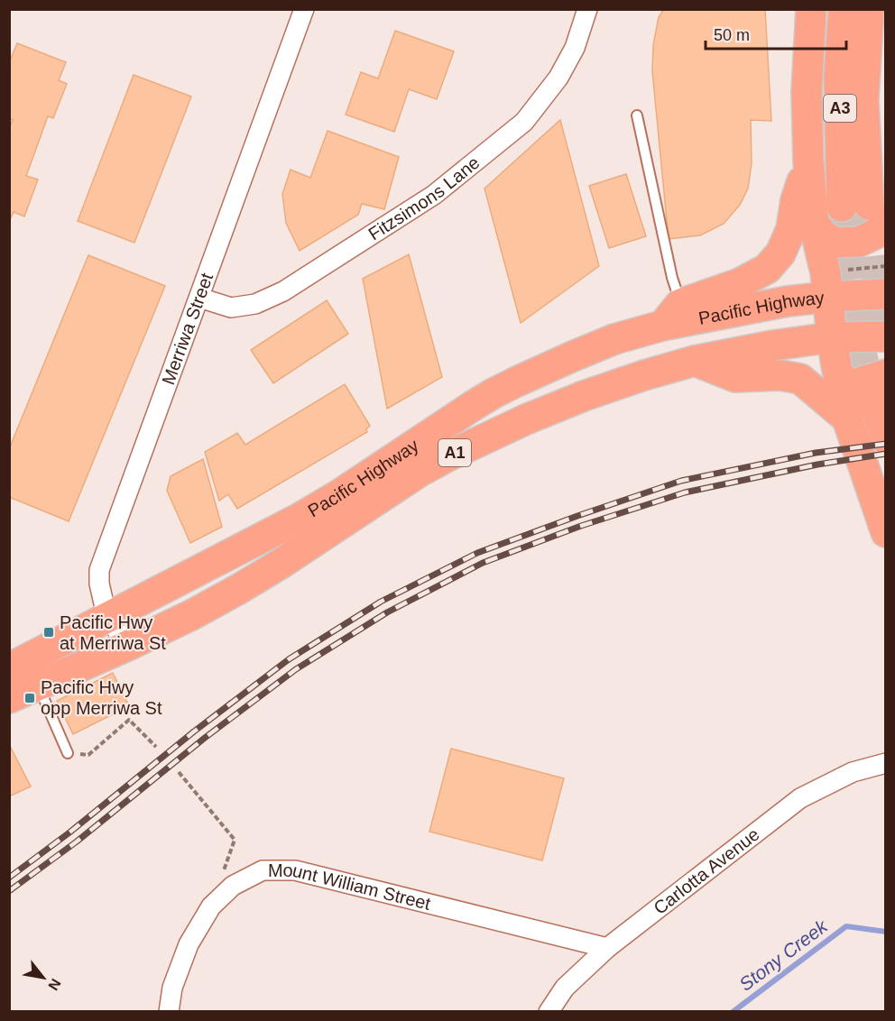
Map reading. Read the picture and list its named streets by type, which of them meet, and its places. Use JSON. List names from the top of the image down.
{
  "streets": {
    "highway": ["A3", "Pacific Highway", "A1"],
    "street": [
      "Fitzsimons Lane",
      "Merriwa Street",
      "Carlotta Avenue",
      "Mount William Street"
    ]
  },
  "crossings": [
    ["Fitzsimons Lane", "Merriwa Street"],
    ["Pacific Highway", "Merriwa Street"],
    ["Carlotta Avenue", "Mount William Street"]
  ],
  "water": ["Stony Creek"],
  "places": {
    "transit": ["Pacific Hwy at Merriwa St", "Pacific Hwy opp Merriwa St"]
  },
  "scale_bar": "50 m",
  "north": "bottom right"
}
